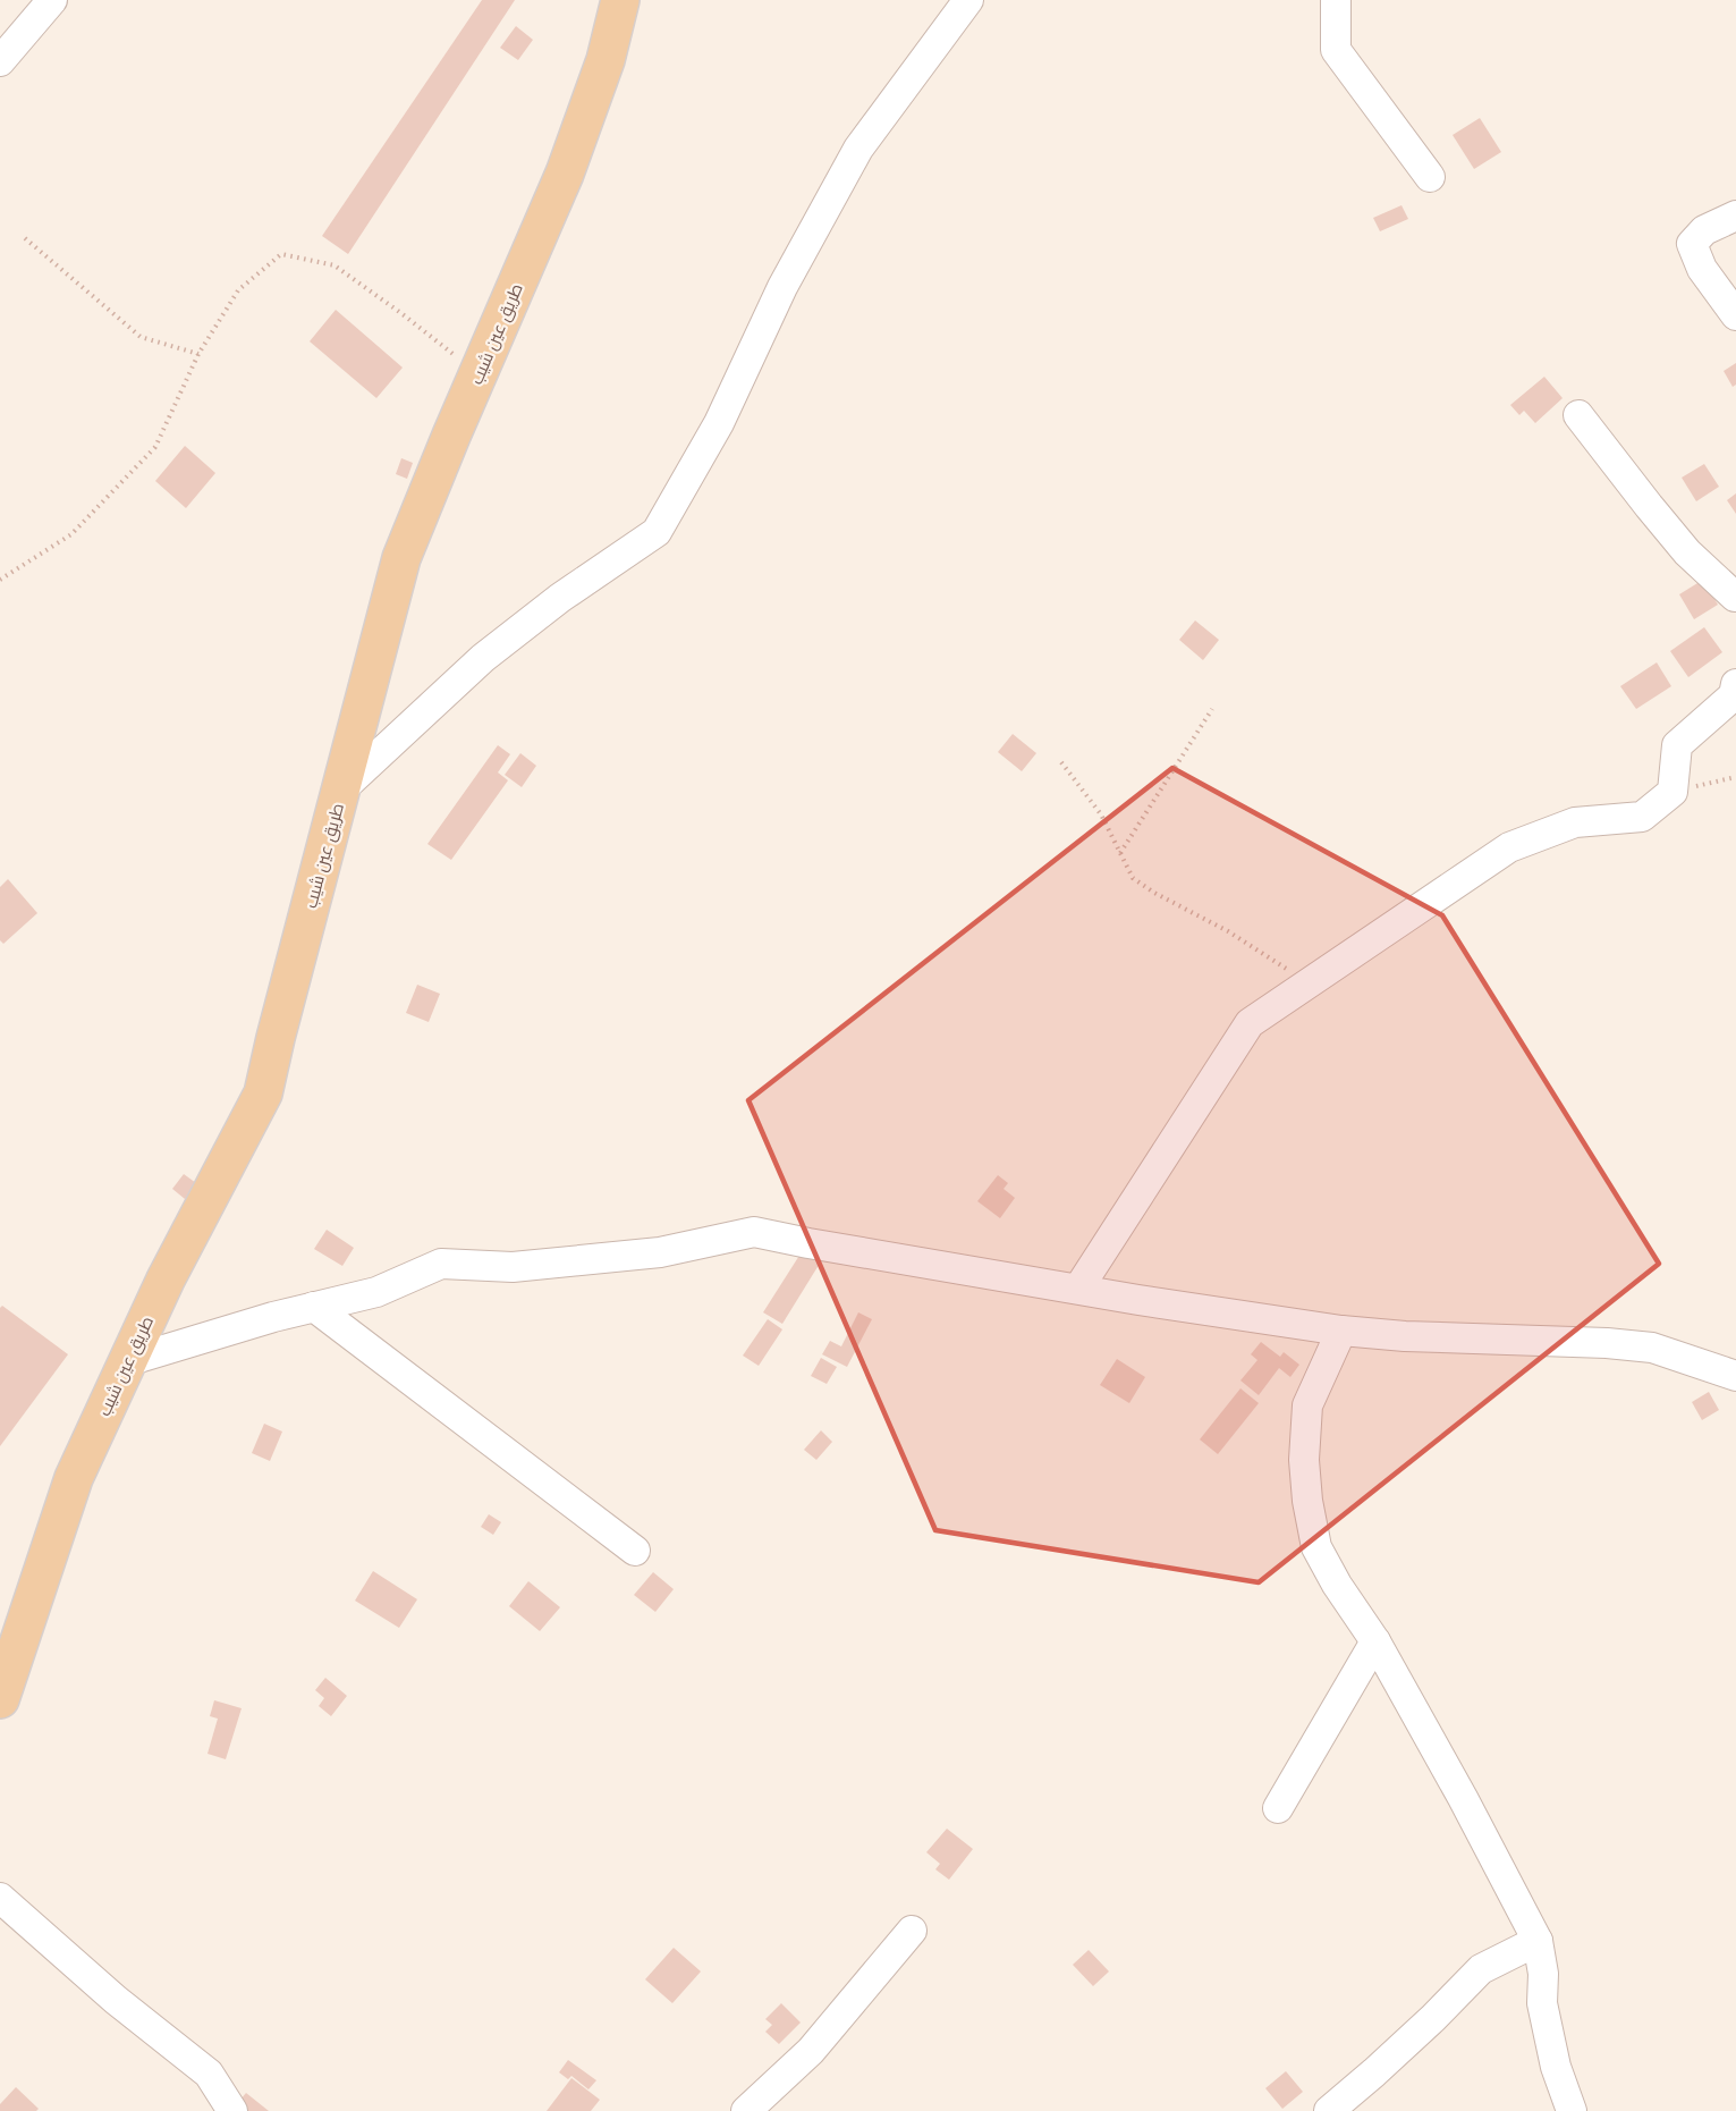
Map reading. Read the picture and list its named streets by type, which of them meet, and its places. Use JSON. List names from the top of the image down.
{
  "streets": {
    "main road": ["طريق عين شيب"]
  }
}
